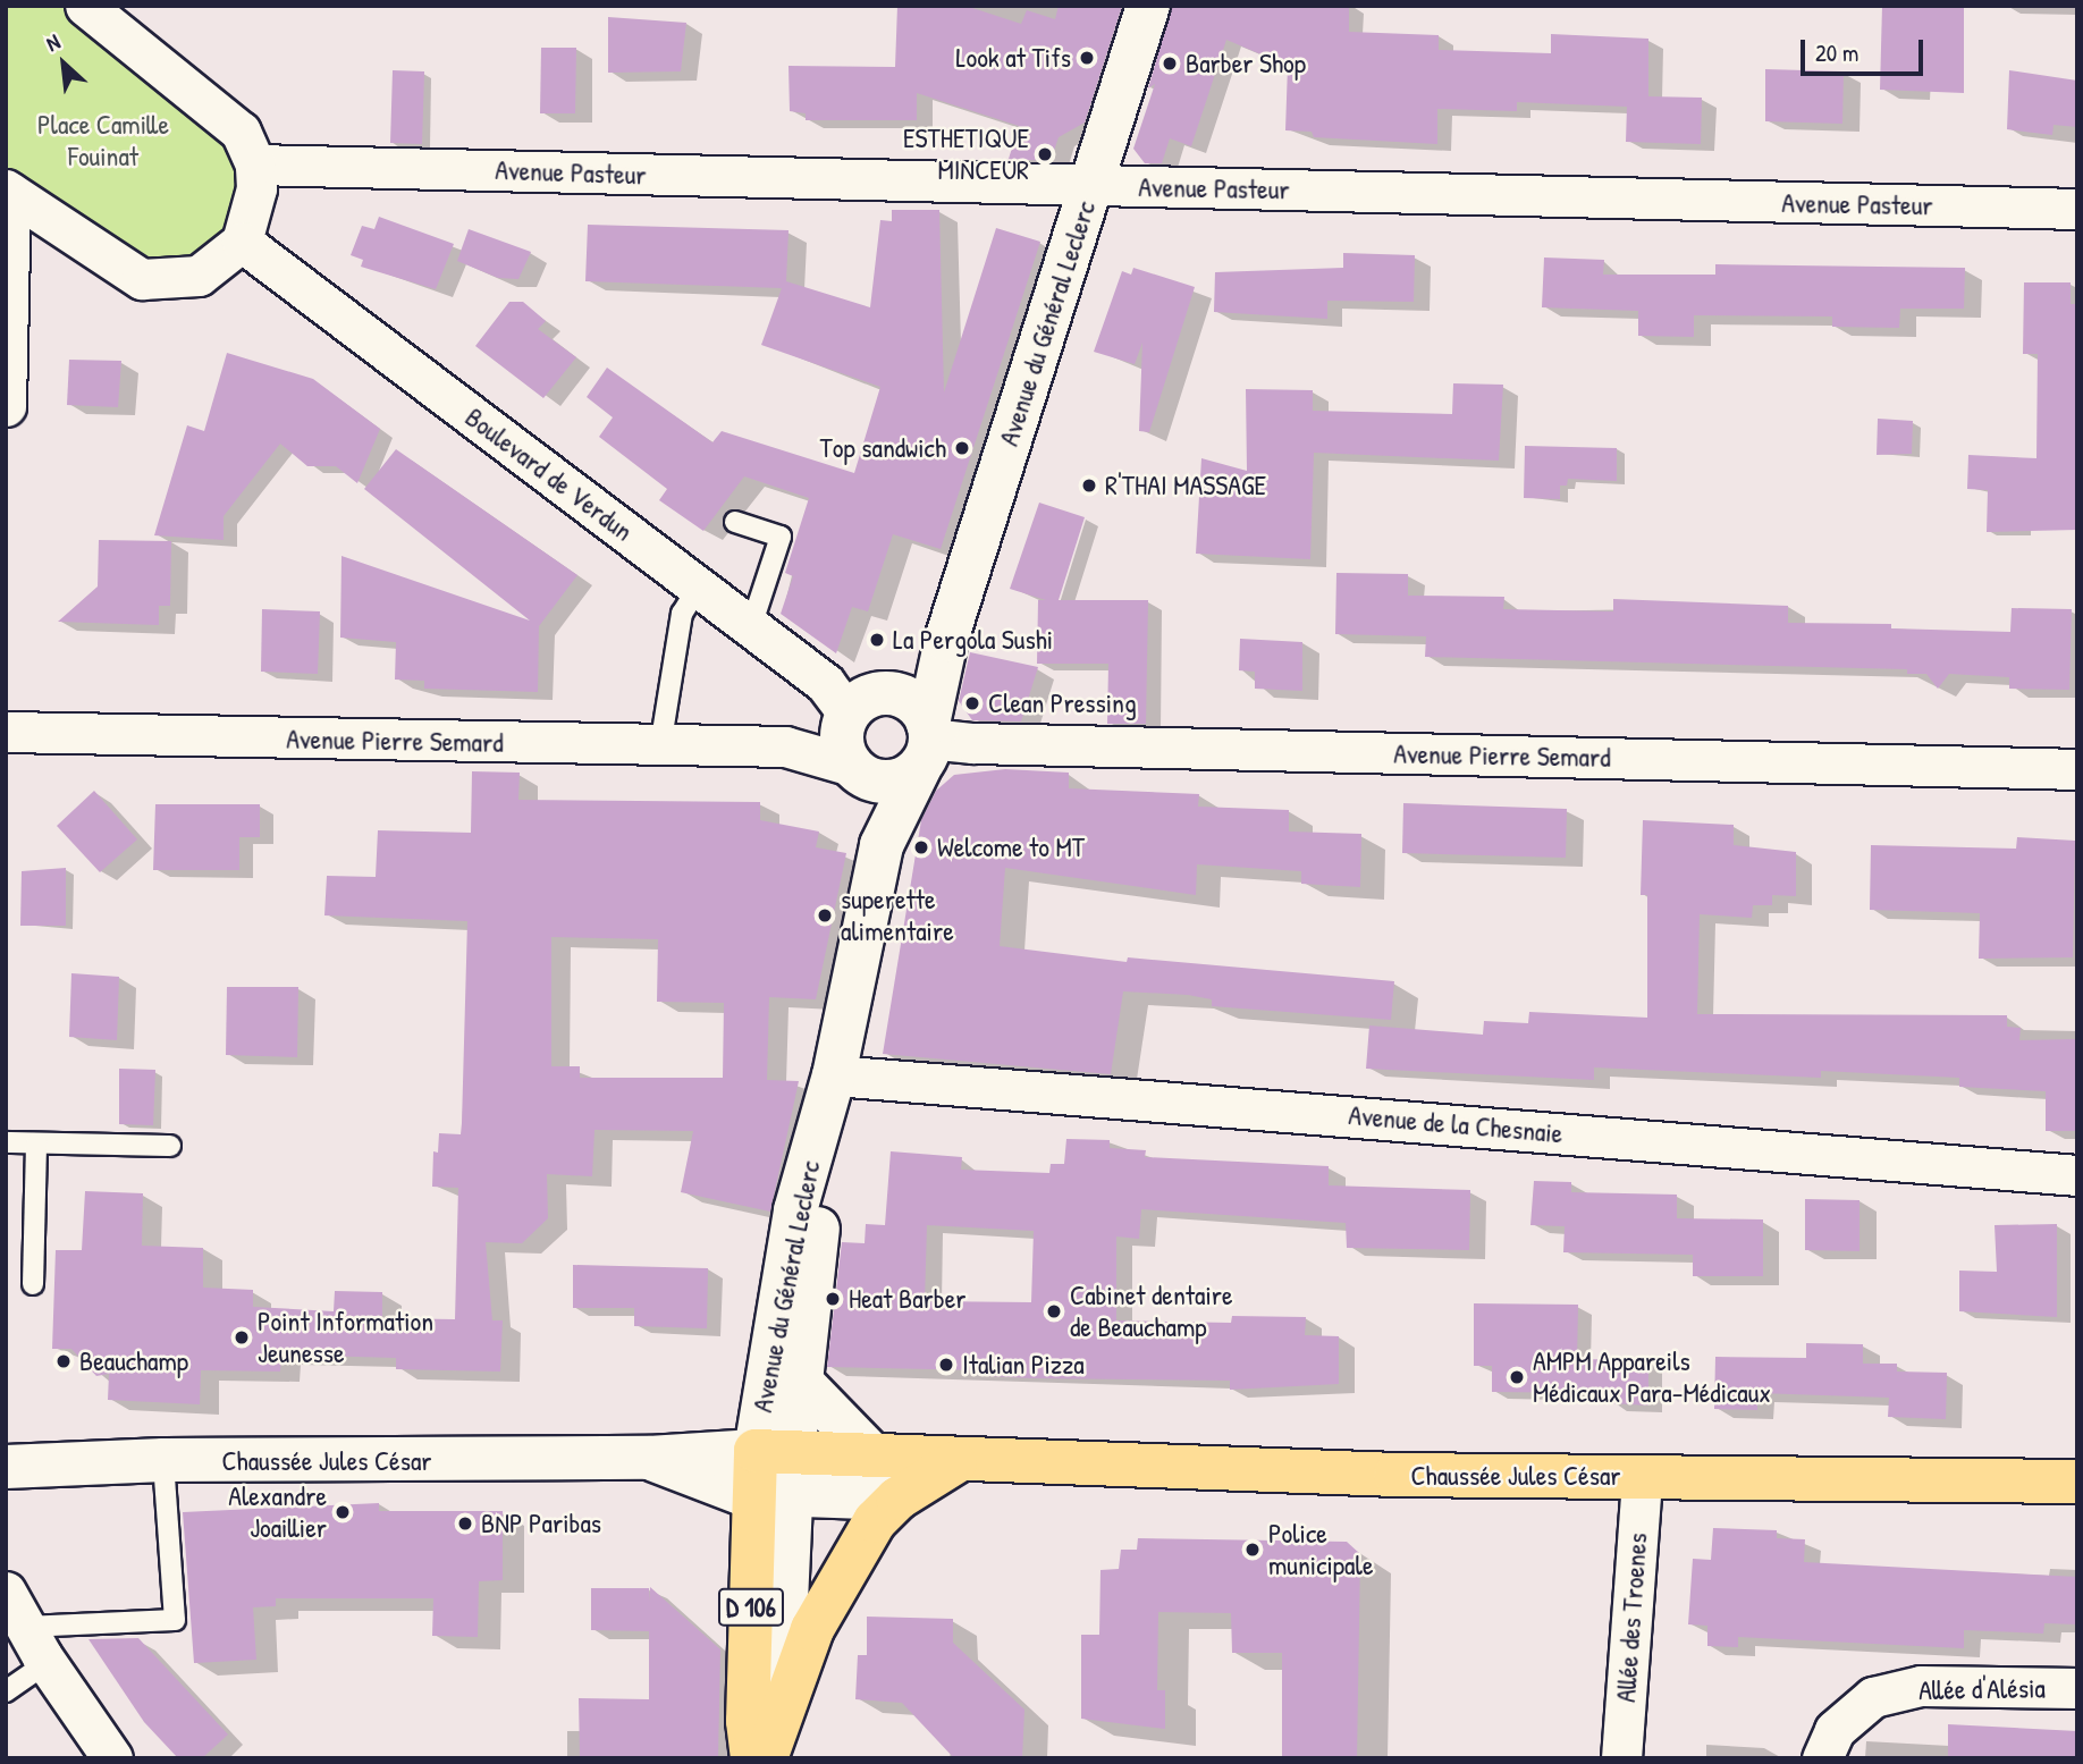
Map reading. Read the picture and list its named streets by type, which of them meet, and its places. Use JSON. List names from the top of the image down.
{
  "streets": {
    "main road": ["Avenue du Général Leclerc", "Chaussée Jules César", "D 106"],
    "street": [
      "Avenue Pasteur",
      "Boulevard de Verdun",
      "Avenue Pierre Semard",
      "Avenue de la Chesnaie",
      "Allée des Troenes",
      "Allée d'Alésia"
    ]
  },
  "crossings": [
    ["Avenue Pasteur", "Avenue du Général Leclerc"],
    ["Avenue du Général Leclerc", "Boulevard de Verdun"],
    ["Avenue du Général Leclerc", "Avenue Pierre Semard"],
    ["Avenue du Général Leclerc", "Avenue de la Chesnaie"],
    ["Avenue du Général Leclerc", "Chaussée Jules César"],
    ["Avenue du Général Leclerc", "D 106"],
    ["Boulevard de Verdun", "Avenue Pierre Semard"],
    ["Chaussée Jules César", "D 106"],
    ["Chaussée Jules César", "Allée des Troenes"]
  ],
  "parks": ["Place Camille Fouinat"],
  "places": [
    "Look at Tifs",
    "Barber Shop",
    "ESTHETIQUE MINCEUR",
    "Top sandwich",
    "R'THAI MASSAGE",
    "La Pergola Sushi",
    "Clean Pressing",
    "Welcome to MT",
    "superette alimentaire",
    "Heat Barber",
    "Cabinet dentaire de Beauchamp",
    "Point Information Jeunesse",
    "Beauchamp",
    "Italian Pizza",
    "AMPM Appareils Médicaux Para-Médicaux",
    "Alexandre Joaillier",
    "BNP Paribas",
    "Police municipale"
  ],
  "scale_bar": "20 m",
  "north": "top left"
}
